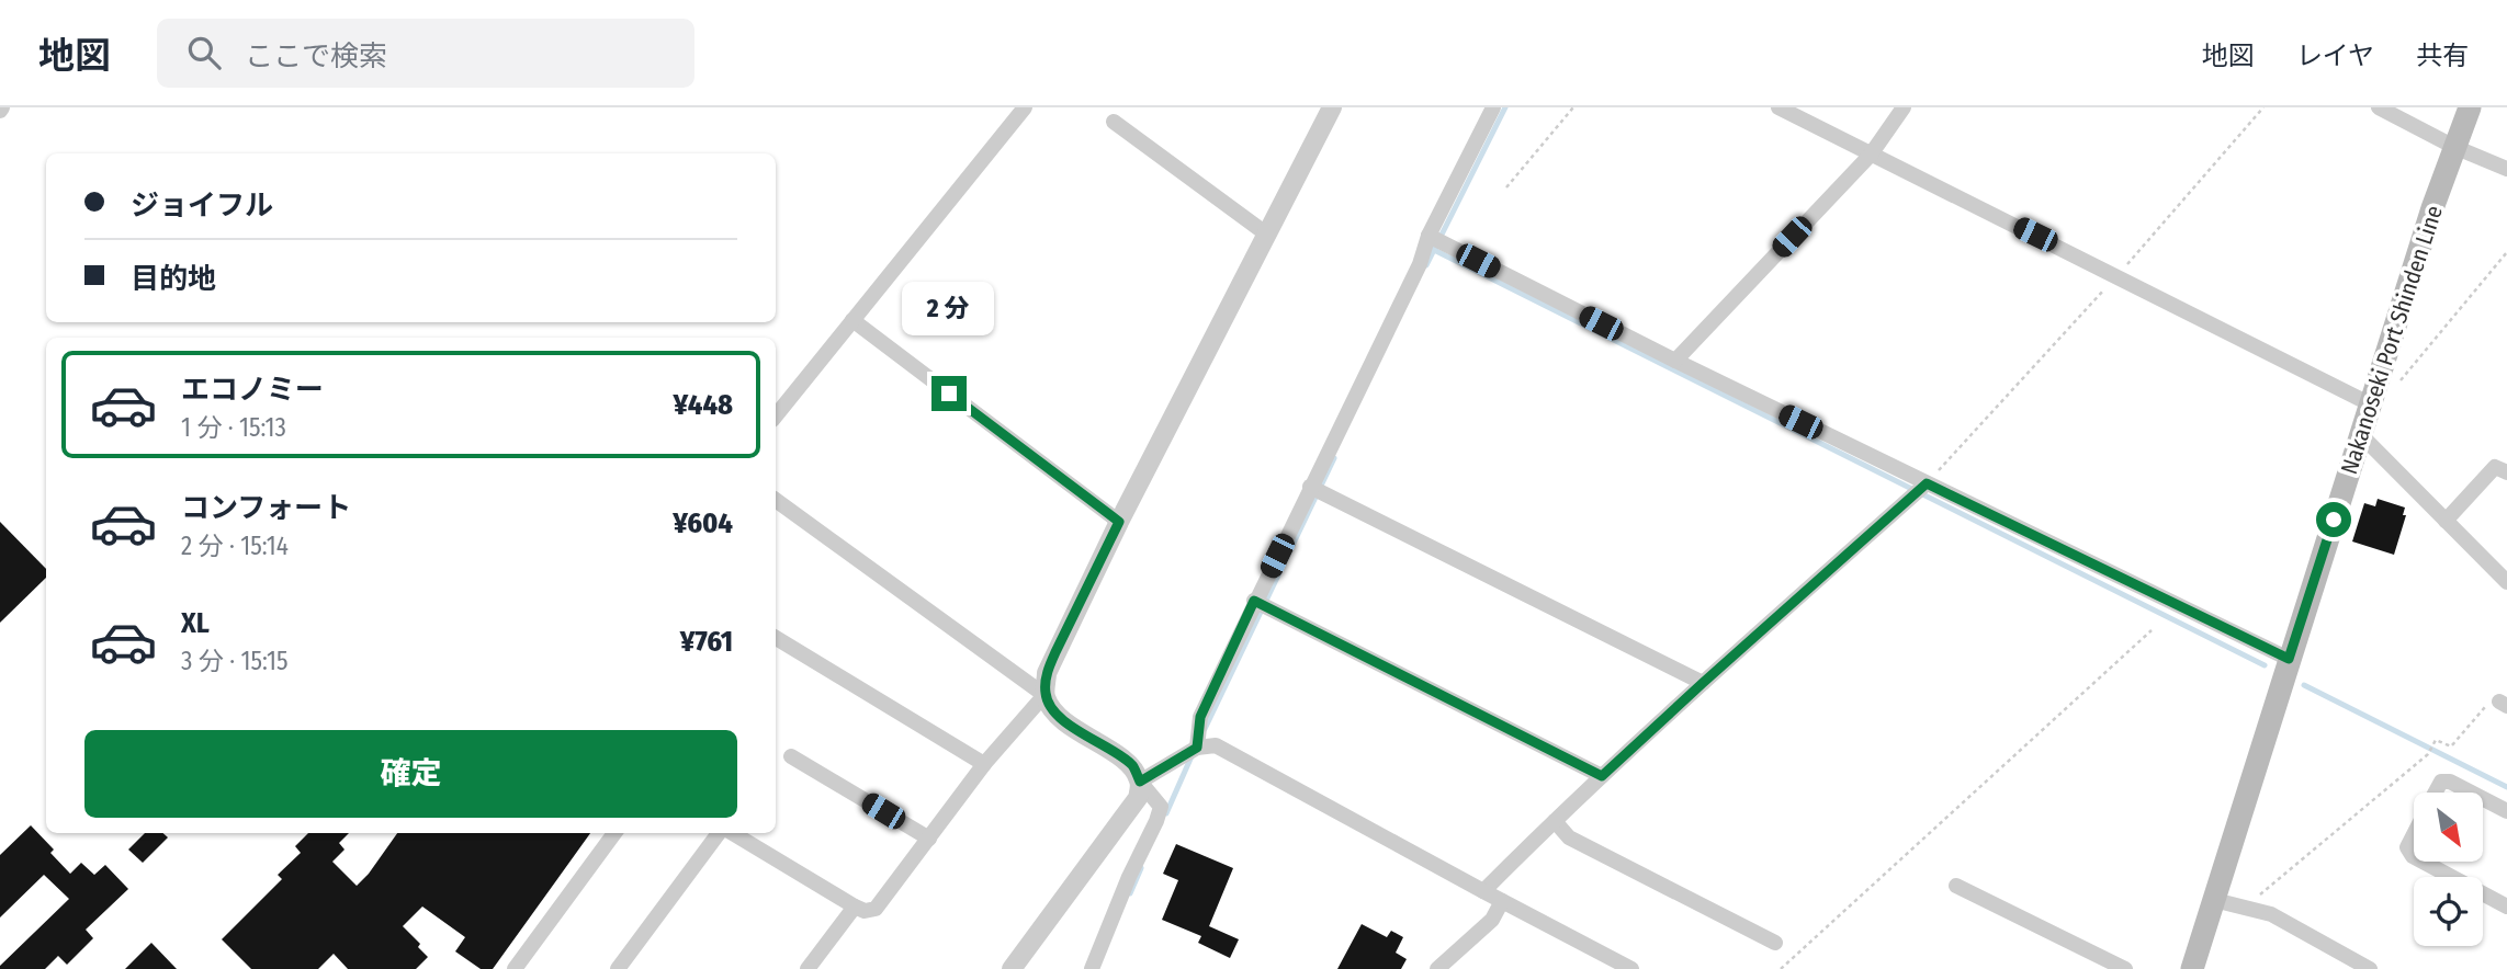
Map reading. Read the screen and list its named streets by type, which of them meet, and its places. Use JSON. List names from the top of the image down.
{
  "streets": {
    "main road": ["Nakanoseki Port Shinden Line"]
  },
  "north": "bottom right",
  "page": {
    "header": "地図",
    "search": "ここで検索",
    "nav": ["地図", "レイヤ", "共有"],
    "banner": ["ジョイフル", "目的地"],
    "bubble": "2 分",
    "list": [
      {
        "name": "エコノミー",
        "note": "1 分 · 15:13",
        "value": "¥448"
      },
      {
        "name": "コンフォート",
        "note": "2 分 · 15:14",
        "value": "¥604"
      },
      {
        "name": "XL",
        "note": "3 分 · 15:15",
        "value": "¥761"
      }
    ],
    "buttons": "確定"
  }
}
